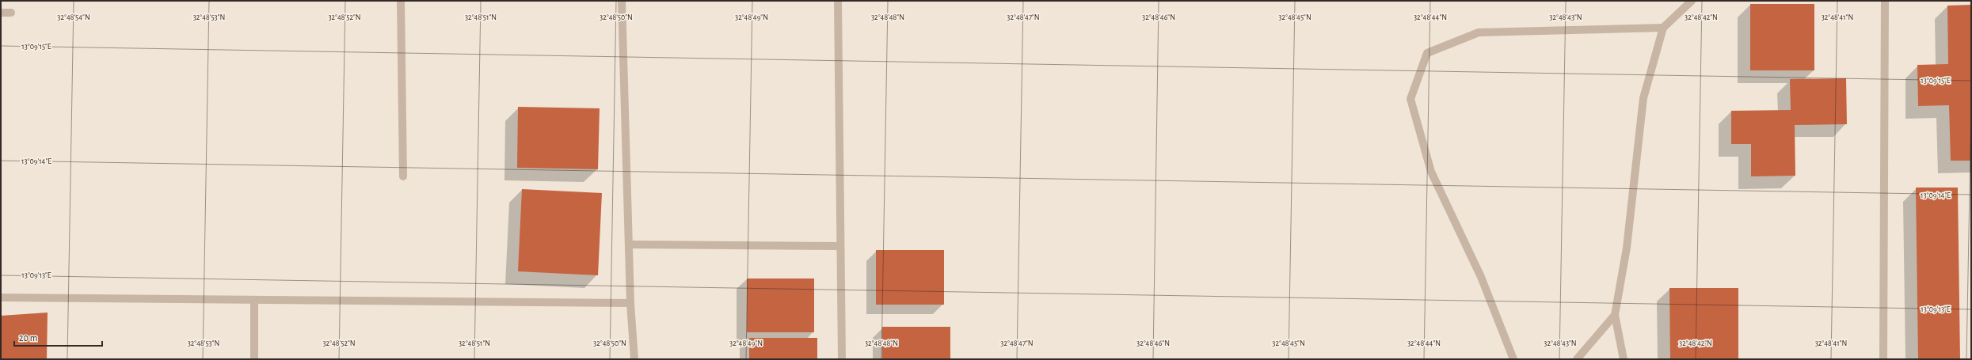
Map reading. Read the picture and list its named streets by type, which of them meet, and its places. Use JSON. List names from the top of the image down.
{
  "scale_bar": "20 m",
  "coordinates": [
    "32°48'54\"N",
    "32°48'53\"N",
    "32°48'52\"N",
    "32°48'51\"N",
    "32°48'50\"N",
    "32°48'49\"N",
    "32°48'48\"N",
    "32°48'47\"N",
    "32°48'46\"N",
    "32°48'45\"N",
    "32°48'44\"N",
    "32°48'43\"N",
    "32°48'42\"N",
    "32°48'41\"N",
    "13°09'15\"E",
    "13°09'14\"E",
    "13°09'13\"E"
  ]
}
